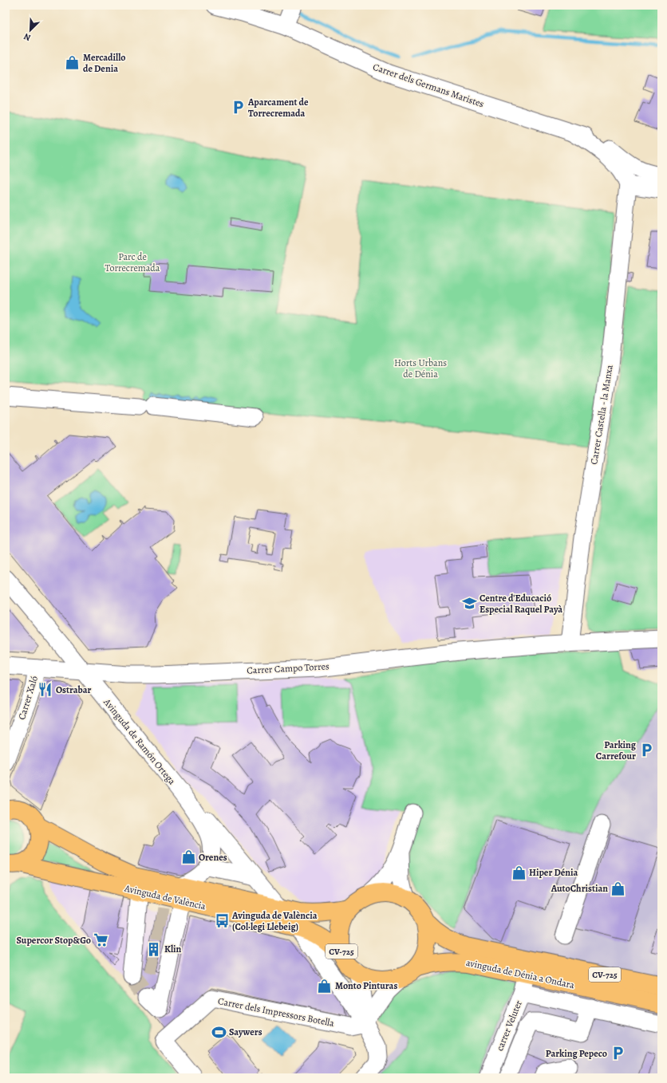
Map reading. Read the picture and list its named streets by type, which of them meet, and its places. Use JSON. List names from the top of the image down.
{
  "streets": {
    "main road": ["Avinguda de València", "CV-725", "avinguda de Dénia a Ondara"],
    "street": [
      "Carrer dels Germans Maristes",
      "Carrer Castella - la Manxa",
      "Carrer Campo Torres",
      "Carrer Xaló",
      "Avinguda de Ramón Ortega",
      "Carrer dels Impressors Botella",
      "carrer Veluter"
    ]
  },
  "crossings": [
    ["Carrer dels Germans Maristes", "Carrer Castella - la Manxa"],
    ["Carrer Castella - la Manxa", "Carrer Campo Torres"],
    ["Carrer Campo Torres", "Carrer Xaló"],
    ["Carrer Campo Torres", "Avinguda de Ramón Ortega"],
    ["Avinguda de Ramón Ortega", "Avinguda de València"],
    ["Avinguda de València", "CV-725"],
    ["Avinguda de València", "avinguda de Dénia a Ondara"],
    ["CV-725", "avinguda de Dénia a Ondara"],
    ["avinguda de Dénia a Ondara", "carrer Veluter"]
  ],
  "parks": ["Parc de Torrecremada", "Horts Urbans de Dénia"],
  "places": {
    "shop": [
      "Mercadillo de Denia",
      "Orenes",
      "Hiper Dénia",
      "AutoChristian",
      "Monto Pinturas"
    ],
    "parking": ["Aparcament de Torrecremada", "Parking Carrefour", "Parking Pepeco"],
    "school or university": ["Centre d'Educació Especial Raquel Payà"],
    "restaurant": ["Ostrabar"],
    "bus stop": ["Avinguda de València (Col·legi Llebeig)"],
    "supermarket": ["Supercor Stop&Go"],
    "building": ["Klin"],
    "sports": ["Saywers"]
  },
  "north": "bottom left"
}
